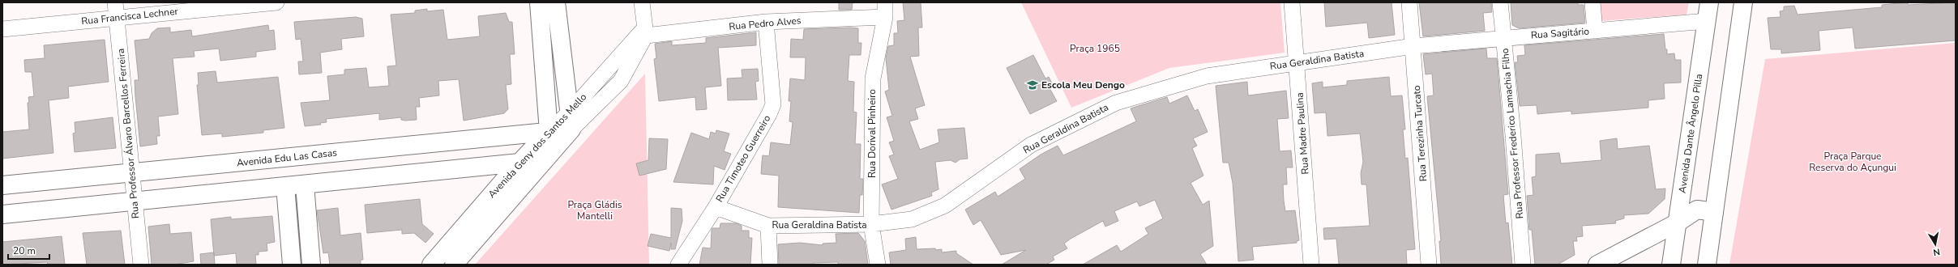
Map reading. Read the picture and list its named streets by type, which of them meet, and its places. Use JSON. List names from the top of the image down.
{
  "streets": {
    "street": [
      "Rua Francisca Lechner",
      "Rua Pedro Alves",
      "Rua Sagitário",
      "Rua Geraldina Batista",
      "Rua Professor Álvaro Barcellos Ferreira",
      "Rua Dorival Pinheiro",
      "Rua Madre Paulina",
      "Rua Terezinha Turcato",
      "Rua Professor Frederico Lamachia Filho",
      "Avenida Dante Ângelo Pilla",
      "Avenida Geny dos Santos Mello",
      "Avenida Edu Las Casas",
      "Rua Timoteo Guerreiro"
    ]
  },
  "crossings": [
    ["Rua Francisca Lechner", "Rua Professor Álvaro Barcellos Ferreira"],
    ["Rua Pedro Alves", "Rua Dorival Pinheiro"],
    ["Rua Pedro Alves", "Avenida Geny dos Santos Mello"],
    ["Rua Pedro Alves", "Rua Timoteo Guerreiro"],
    ["Rua Sagitário", "Rua Geraldina Batista"],
    ["Rua Sagitário", "Rua Terezinha Turcato"],
    ["Rua Sagitário", "Rua Professor Frederico Lamachia Filho"],
    ["Rua Sagitário", "Avenida Dante Ângelo Pilla"],
    ["Rua Geraldina Batista", "Rua Dorival Pinheiro"],
    ["Rua Geraldina Batista", "Rua Madre Paulina"],
    ["Rua Geraldina Batista", "Rua Terezinha Turcato"],
    ["Rua Geraldina Batista", "Rua Timoteo Guerreiro"],
    ["Rua Professor Álvaro Barcellos Ferreira", "Avenida Edu Las Casas"],
    ["Avenida Geny dos Santos Mello", "Avenida Edu Las Casas"]
  ],
  "parks": ["Praça 1965", "Praça Parque Reserva do Açungui", "Praça Gládis Mantelli"],
  "places": {
    "school or university": ["Escola Meu Dengo"]
  },
  "scale_bar": "20 m",
  "north": "bottom"
}
